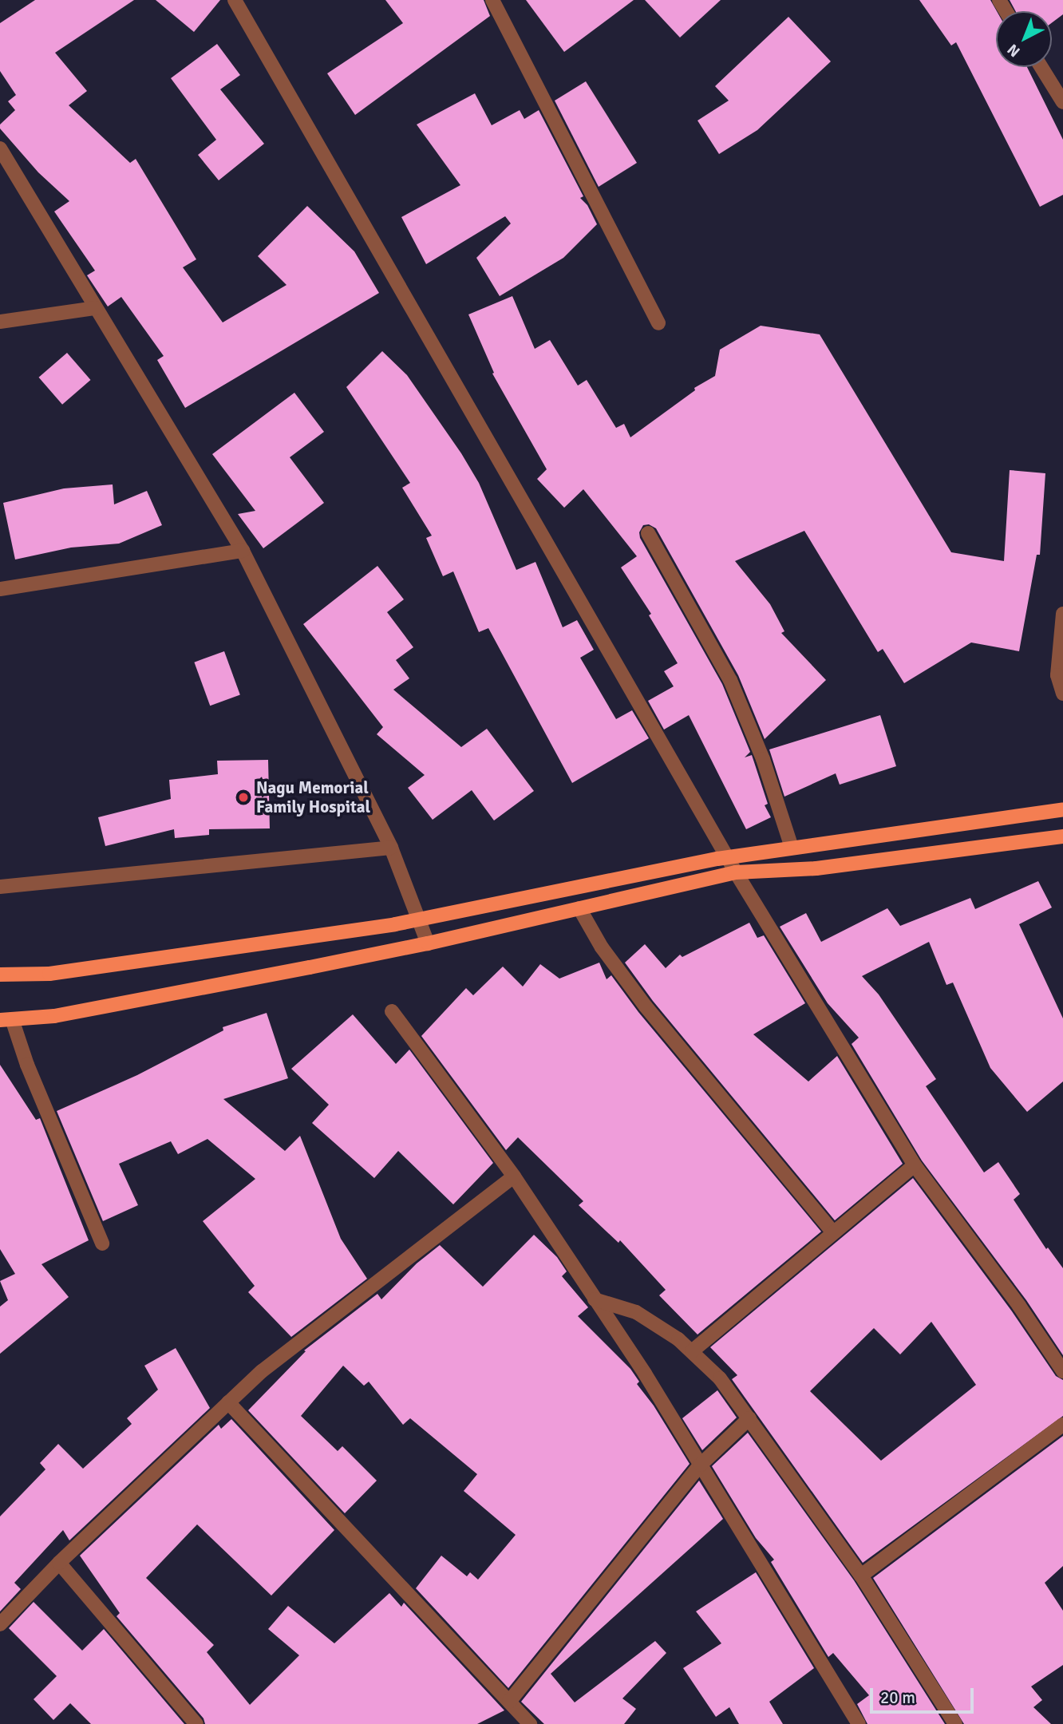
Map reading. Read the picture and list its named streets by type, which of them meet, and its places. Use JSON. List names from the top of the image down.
{
  "places": ["Nagu Memorial Family Hospital"],
  "scale_bar": "20 m",
  "north": "bottom left"
}
